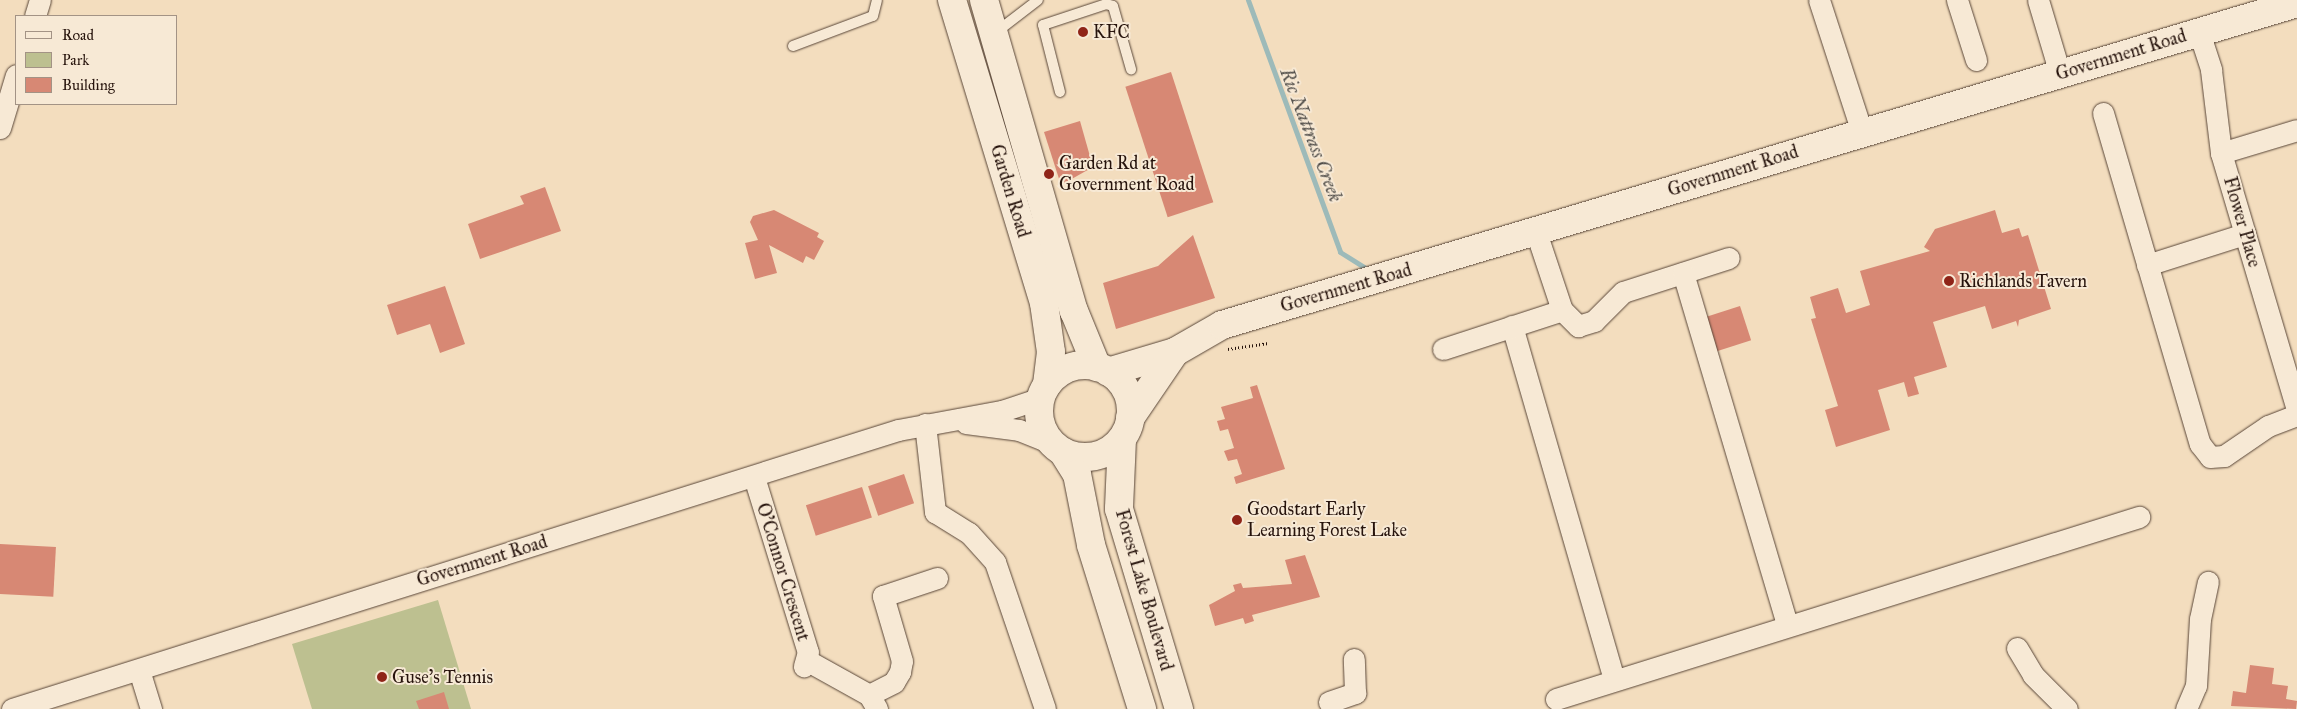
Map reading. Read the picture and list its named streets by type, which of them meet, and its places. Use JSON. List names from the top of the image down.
{
  "streets": {
    "main road": ["Government Road", "Garden Road", "Forest Lake Boulevard"],
    "street": ["Flower Place", "O'Connor Crescent"]
  },
  "crossings": [
    ["Government Road", "Garden Road"],
    ["Government Road", "Flower Place"],
    ["Government Road", "O'Connor Crescent"],
    ["Government Road", "Forest Lake Boulevard"],
    ["Garden Road", "Forest Lake Boulevard"]
  ],
  "water": ["Ric Nattrass Creek"],
  "places": [
    "KFC",
    "Garden Rd at Government Road",
    "Richlands Tavern",
    "Goodstart Early Learning Forest Lake",
    "Guse's Tennis"
  ],
  "legend": ["Road", "Park", "Building"]
}
